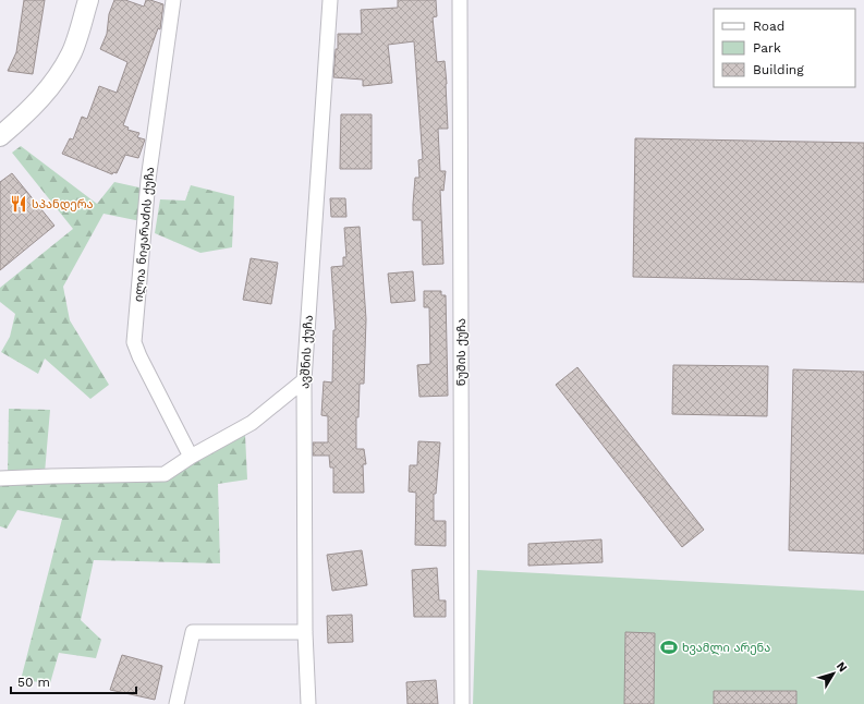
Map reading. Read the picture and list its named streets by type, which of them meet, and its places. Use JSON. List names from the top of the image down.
{
  "streets": {
    "street": ["ილია ნიჟარაძის ქუჩა", "ავშნის ქუჩა", "ნუშის ქუჩა"]
  },
  "places": {
    "restaurant": ["სპანდერა"],
    "sports": ["ხვამლი არენა"]
  },
  "legend": ["Road", "Park", "Building"],
  "scale_bar": "50 m",
  "north": "top right"
}
